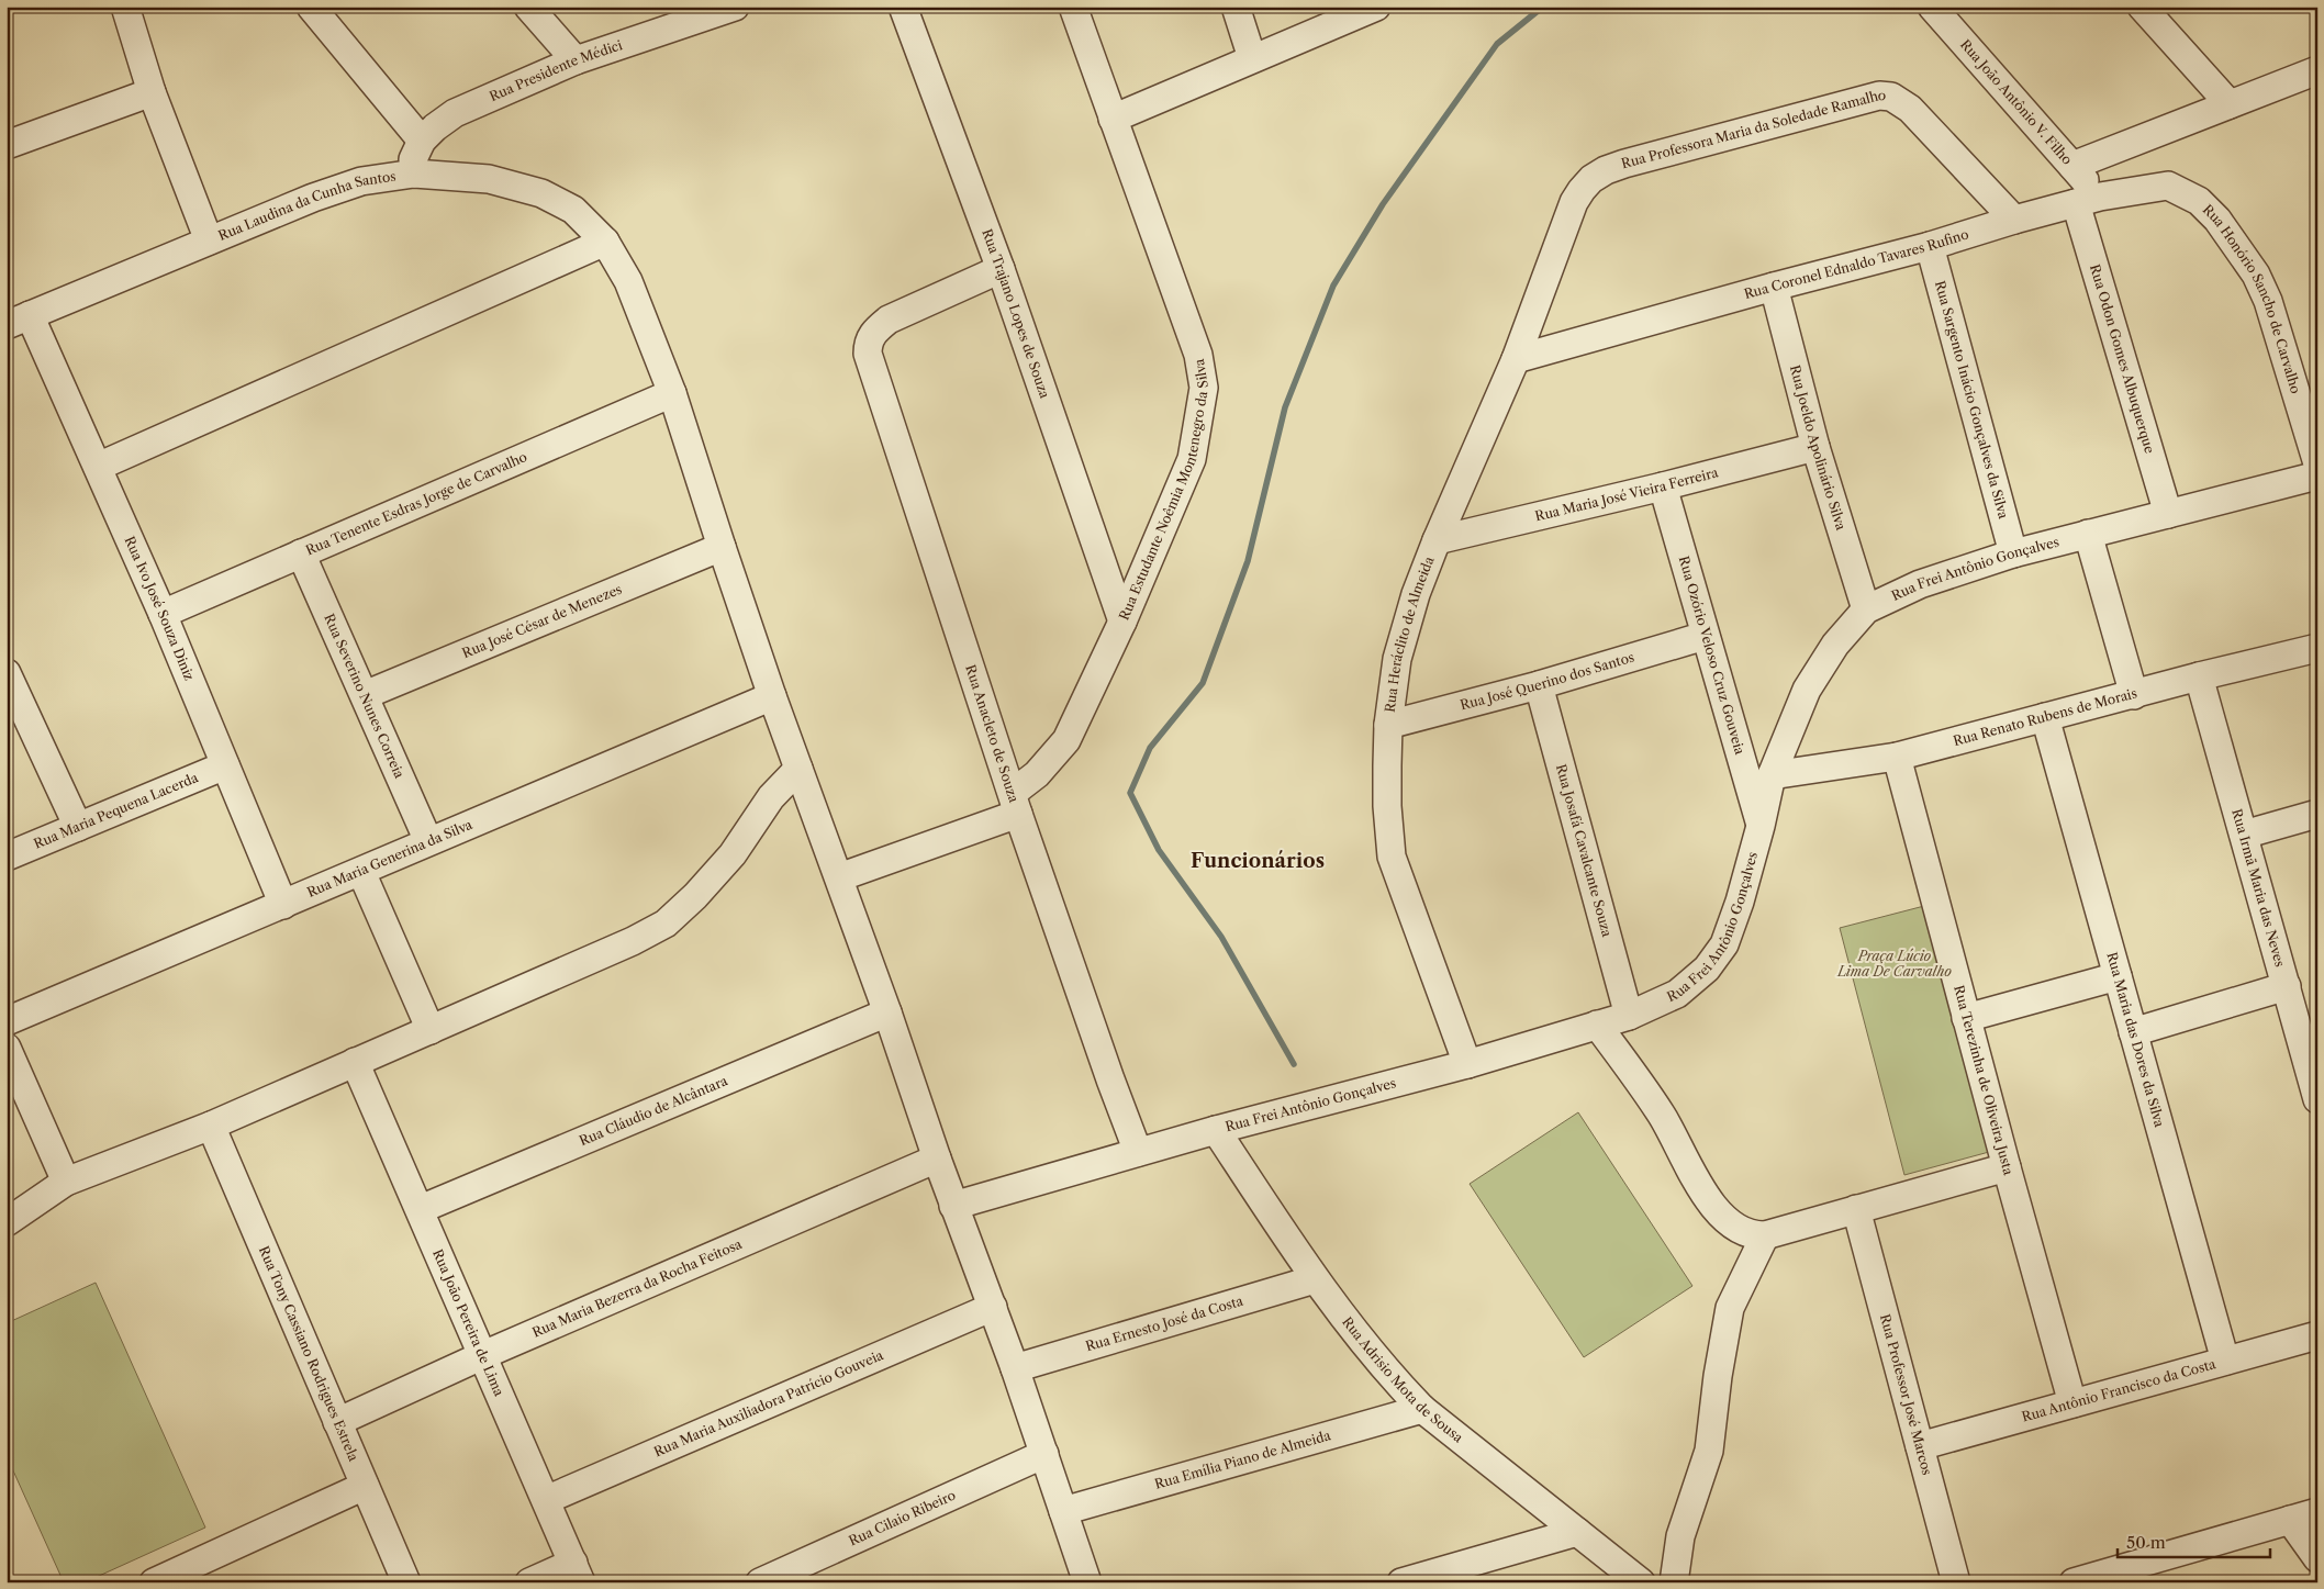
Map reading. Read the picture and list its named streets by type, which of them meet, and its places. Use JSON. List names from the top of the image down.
{
  "streets": {
    "street": [
      "Rua Presidente Médici",
      "Rua João Antônio V. Filho",
      "Rua Professora Maria da Soledade Ramalho",
      "Rua Laudina da Cunha Santos",
      "Rua Coronel Ednaldo Tavares Rufino",
      "Rua Honório Sancho de Carvalho",
      "Rua Trajano Lopes de Souza",
      "Rua Odon Gomes Albuquerque",
      "Rua Sargento Inácio Gonçalves da Silva",
      "Rua Joeldo Apolinário Silva",
      "Rua Estudante Noêmia Montenegro da Silva",
      "Rua Maria José Vieira Ferreira",
      "Rua Tenente Esdras Jorge de Carvalho",
      "Rua Frei Antônio Gonçalves",
      "Rua Ivo José Souza Diniz",
      "Rua José César de Menezes",
      "Rua Heráclito de Almeida",
      "Rua Ozório Veloso Cruz Gouveia",
      "Rua José Querino dos Santos",
      "Rua Severino Nunes Correia",
      "Rua Renato Rubens de Morais",
      "Rua Anacleto de Souza",
      "Rua Maria Pequena Lacerda",
      "Rua Josafá Cavalcante Souza",
      "Rua Maria Generina da Silva",
      "Rua Irmã Maria das Neves",
      "Rua Maria das Dores da Silva",
      "Rua Terezinha de Oliveira Justa",
      "Rua Cláudio de Alcântara",
      "Rua Maria Bezerra da Rocha Feitosa",
      "Rua João Pereira de Lima",
      "Rua Ernesto José da Costa",
      "Rua Tony Cassiano Rodrigues Estrela",
      "Rua Adrisio Mota de Sousa",
      "Rua Antônio Francisco da Costa",
      "Rua Professor José Marcos",
      "Rua Maria Auxiliadora Patrício Gouveia",
      "Rua Emília Piano de Almeida",
      "Rua Cilaio Ribeiro"
    ]
  },
  "crossings": [
    ["Rua Presidente Médici", "Rua Laudina da Cunha Santos"],
    ["Rua João Antônio V. Filho", "Rua Coronel Ednaldo Tavares Rufino"],
    ["Rua João Antônio V. Filho", "Rua Odon Gomes Albuquerque"],
    ["Rua Professora Maria da Soledade Ramalho", "Rua Coronel Ednaldo Tavares Rufino"],
    ["Rua Professora Maria da Soledade Ramalho", "Rua Heráclito de Almeida"],
    ["Rua Laudina da Cunha Santos", "Rua Estudante Noêmia Montenegro da Silva"],
    ["Rua Laudina da Cunha Santos", "Rua Tenente Esdras Jorge de Carvalho"],
    ["Rua Laudina da Cunha Santos", "Rua Frei Antônio Gonçalves"],
    ["Rua Laudina da Cunha Santos", "Rua Ivo José Souza Diniz"],
    ["Rua Laudina da Cunha Santos", "Rua José César de Menezes"],
    ["Rua Laudina da Cunha Santos", "Rua Maria Generina da Silva"],
    ["Rua Laudina da Cunha Santos", "Rua Cláudio de Alcântara"],
    ["Rua Laudina da Cunha Santos", "Rua Maria Bezerra da Rocha Feitosa"],
    ["Rua Laudina da Cunha Santos", "Rua Ernesto José da Costa"],
    ["Rua Laudina da Cunha Santos", "Rua Maria Auxiliadora Patrício Gouveia"],
    ["Rua Laudina da Cunha Santos", "Rua Emília Piano de Almeida"],
    ["Rua Laudina da Cunha Santos", "Rua Cilaio Ribeiro"],
    ["Rua Coronel Ednaldo Tavares Rufino", "Rua Honório Sancho de Carvalho"],
    ["Rua Coronel Ednaldo Tavares Rufino", "Rua Odon Gomes Albuquerque"],
    ["Rua Coronel Ednaldo Tavares Rufino", "Rua Sargento Inácio Gonçalves da Silva"],
    ["Rua Coronel Ednaldo Tavares Rufino", "Rua Joeldo Apolinário Silva"],
    ["Rua Coronel Ednaldo Tavares Rufino", "Rua Heráclito de Almeida"],
    ["Rua Trajano Lopes de Souza", "Rua Estudante Noêmia Montenegro da Silva"],
    ["Rua Trajano Lopes de Souza", "Rua Anacleto de Souza"],
    ["Rua Odon Gomes Albuquerque", "Rua Frei Antônio Gonçalves"],
    ["Rua Sargento Inácio Gonçalves da Silva", "Rua Frei Antônio Gonçalves"],
    ["Rua Joeldo Apolinário Silva", "Rua Maria José Vieira Ferreira"],
    ["Rua Joeldo Apolinário Silva", "Rua Frei Antônio Gonçalves"],
    ["Rua Estudante Noêmia Montenegro da Silva", "Rua Anacleto de Souza"],
    ["Rua Maria José Vieira Ferreira", "Rua Heráclito de Almeida"],
    ["Rua Maria José Vieira Ferreira", "Rua Ozório Veloso Cruz Gouveia"],
    ["Rua Tenente Esdras Jorge de Carvalho", "Rua Ivo José Souza Diniz"],
    ["Rua Tenente Esdras Jorge de Carvalho", "Rua Severino Nunes Correia"],
    ["Rua Frei Antônio Gonçalves", "Rua Heráclito de Almeida"],
    ["Rua Frei Antônio Gonçalves", "Rua Ozório Veloso Cruz Gouveia"],
    ["Rua Frei Antônio Gonçalves", "Rua Renato Rubens de Morais"],
    ["Rua Frei Antônio Gonçalves", "Rua Anacleto de Souza"],
    ["Rua Frei Antônio Gonçalves", "Rua Josafá Cavalcante Souza"],
    ["Rua Frei Antônio Gonçalves", "Rua Adrisio Mota de Sousa"],
    ["Rua Ivo José Souza Diniz", "Rua Maria Pequena Lacerda"],
    ["Rua Ivo José Souza Diniz", "Rua Maria Generina da Silva"],
    ["Rua José César de Menezes", "Rua Severino Nunes Correia"],
    ["Rua Heráclito de Almeida", "Rua José Querino dos Santos"],
    ["Rua Ozório Veloso Cruz Gouveia", "Rua José Querino dos Santos"],
    ["Rua José Querino dos Santos", "Rua Josafá Cavalcante Souza"],
    ["Rua Severino Nunes Correia", "Rua Maria Generina da Silva"],
    ["Rua Renato Rubens de Morais", "Rua Irmã Maria das Neves"],
    ["Rua Renato Rubens de Morais", "Rua Maria das Dores da Silva"],
    ["Rua Renato Rubens de Morais", "Rua Terezinha de Oliveira Justa"],
    ["Rua Maria das Dores da Silva", "Rua Antônio Francisco da Costa"],
    ["Rua Terezinha de Oliveira Justa", "Rua Antônio Francisco da Costa"],
    ["Rua Cláudio de Alcântara", "Rua João Pereira de Lima"],
    ["Rua Maria Bezerra da Rocha Feitosa", "Rua João Pereira de Lima"],
    ["Rua Maria Bezerra da Rocha Feitosa", "Rua Tony Cassiano Rodrigues Estrela"],
    ["Rua João Pereira de Lima", "Rua Maria Auxiliadora Patrício Gouveia"],
    ["Rua Ernesto José da Costa", "Rua Adrisio Mota de Sousa"],
    ["Rua Adrisio Mota de Sousa", "Rua Emília Piano de Almeida"],
    ["Rua Antônio Francisco da Costa", "Rua Professor José Marcos"]
  ],
  "districts": ["Funcionários"],
  "parks": ["Praça Lúcio Lima De Carvalho"],
  "scale_bar": "50 m"
}
